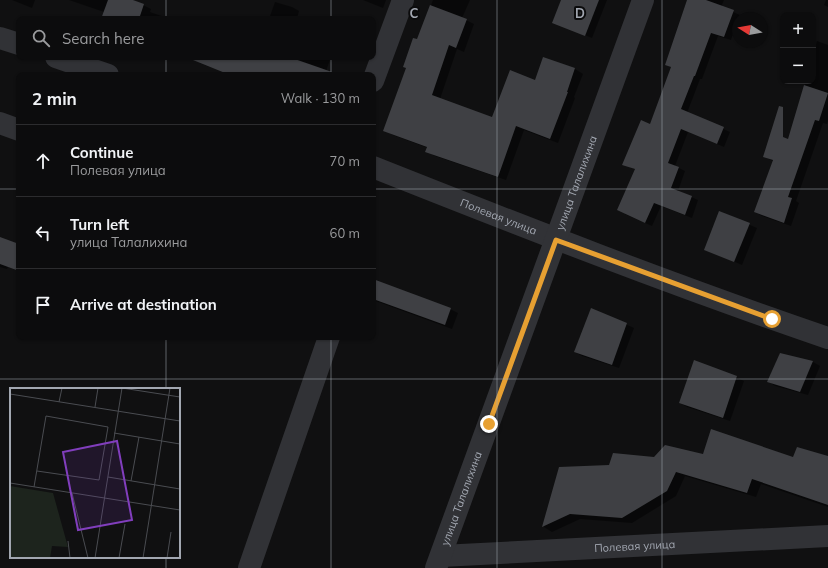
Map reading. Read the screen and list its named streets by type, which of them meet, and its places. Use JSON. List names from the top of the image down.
{
  "streets": {
    "street": ["улица Талалихина", "Полевая улица"]
  },
  "crossings": [
    ["улица Талалихина", "Полевая улица"]
  ],
  "north": "left",
  "page": {
    "map_buttons": ["+", "−"],
    "search": "Search here",
    "heading": ["2 min", "Walk · 130 m"],
    "list": [
      ["Continue", "Полевая улица", "70 m"],
      ["Turn left", "улица Талалихина", "60 m"],
      "Arrive at destination"
    ]
  },
  "grid": {
    "columns": ["C", "D"]
  }
}
